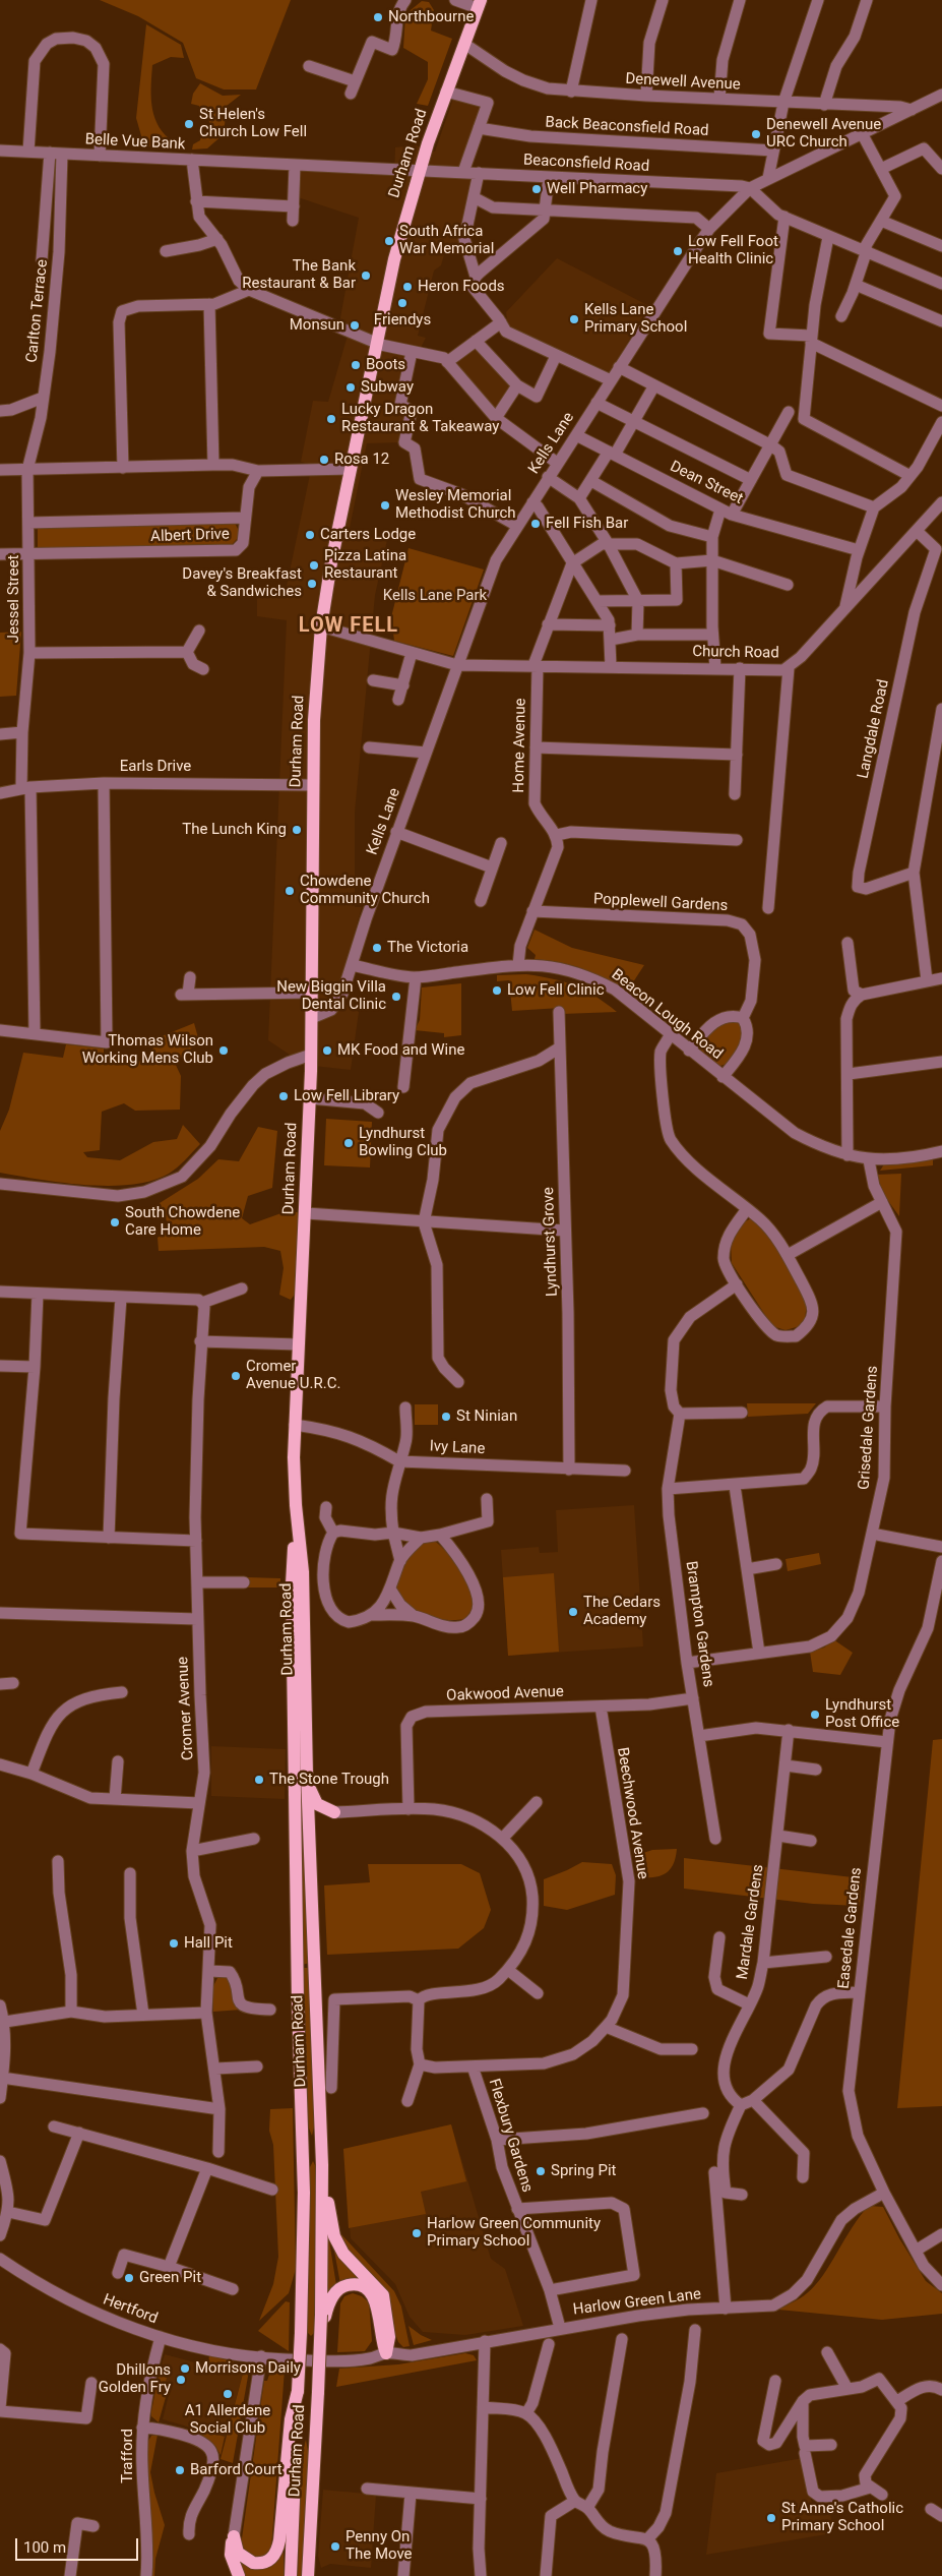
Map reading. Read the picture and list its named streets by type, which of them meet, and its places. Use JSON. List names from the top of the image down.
{
  "streets": {
    "main road": ["Durham Road"],
    "street": [
      "Denewell Avenue",
      "Back Beaconsfield Road",
      "Belle Vue Bank",
      "Beaconsfield Road",
      "Carlton Terrace",
      "Kells Lane",
      "Dean Street",
      "Albert Drive",
      "Jessel Street",
      "Church Road",
      "Langdale Road",
      "Home Avenue",
      "Earls Drive",
      "Popplewell Gardens",
      "Beacon Lough Road",
      "Lyndhurst Grove",
      "Grisedale Gardens",
      "Ivy Lane",
      "Brampton Gardens",
      "Oakwood Avenue",
      "Cromer Avenue",
      "Beechwood Avenue",
      "Mardale Gardens",
      "Easedale Gardens",
      "Flexbury Gardens",
      "Harlow Green Lane",
      "Hertford",
      "Trafford"
    ]
  },
  "crossings": [
    ["Denewell Avenue", "Durham Road"],
    ["Denewell Avenue", "Kells Lane"],
    ["Belle Vue Bank", "Durham Road"],
    ["Belle Vue Bank", "Beaconsfield Road"],
    ["Belle Vue Bank", "Carlton Terrace"],
    ["Durham Road", "Beaconsfield Road"],
    ["Durham Road", "Kells Lane"],
    ["Durham Road", "Church Road"],
    ["Durham Road", "Earls Drive"],
    ["Durham Road", "Ivy Lane"],
    ["Beaconsfield Road", "Kells Lane"],
    ["Carlton Terrace", "Jessel Street"],
    ["Kells Lane", "Dean Street"],
    ["Kells Lane", "Church Road"],
    ["Kells Lane", "Beacon Lough Road"],
    ["Albert Drive", "Jessel Street"],
    ["Jessel Street", "Earls Drive"],
    ["Church Road", "Langdale Road"],
    ["Church Road", "Home Avenue"],
    ["Beacon Lough Road", "Grisedale Gardens"],
    ["Lyndhurst Grove", "Ivy Lane"],
    ["Grisedale Gardens", "Brampton Gardens"],
    ["Brampton Gardens", "Oakwood Avenue"],
    ["Oakwood Avenue", "Beechwood Avenue"],
    ["Beechwood Avenue", "Flexbury Gardens"],
    ["Easedale Gardens", "Harlow Green Lane"],
    ["Flexbury Gardens", "Harlow Green Lane"],
    ["Harlow Green Lane", "Hertford"],
    ["Hertford", "Trafford"]
  ],
  "districts": ["LOW FELL"],
  "parks": ["Kells Lane Park"],
  "places": [
    "Northbourne",
    "St Helen's Church Low Fell",
    "Denewell Avenue URC Church",
    "Well Pharmacy",
    "South Africa War Memorial",
    "Low Fell Foot Health Clinic",
    "The Bank Restaurant & Bar",
    "Heron Foods",
    "Friendys",
    "Kells Lane Primary School",
    "Monsun",
    "Boots",
    "Subway",
    "Lucky Dragon Restaurant & Takeaway",
    "Rosa 12",
    "Wesley Memorial Methodist Church",
    "Fell Fish Bar",
    "Carters Lodge",
    "Pizza Latina Restaurant",
    "Davey's Breakfast & Sandwiches",
    "The Lunch King",
    "Chowdene Community Church",
    "The Victoria",
    "Low Fell Clinic",
    "New Biggin Villa Dental Clinic",
    "Thomas Wilson Working Mens Club",
    "MK Food and Wine",
    "Low Fell Library",
    "Lyndhurst Bowling Club",
    "South Chowdene Care Home",
    "Cromer Avenue U.R.C.",
    "St Ninian",
    "The Cedars Academy",
    "Lyndhurst Post Office",
    "The Stone Trough",
    "Hall Pit",
    "Spring Pit",
    "Harlow Green Community Primary School",
    "Green Pit",
    "Morrisons Daily",
    "Dhillons Golden Fry",
    "A1 Allerdene Social Club",
    "Barford Court",
    "St Anne's Catholic Primary School",
    "Penny On The Move"
  ],
  "scale_bar": "100 m"
}
